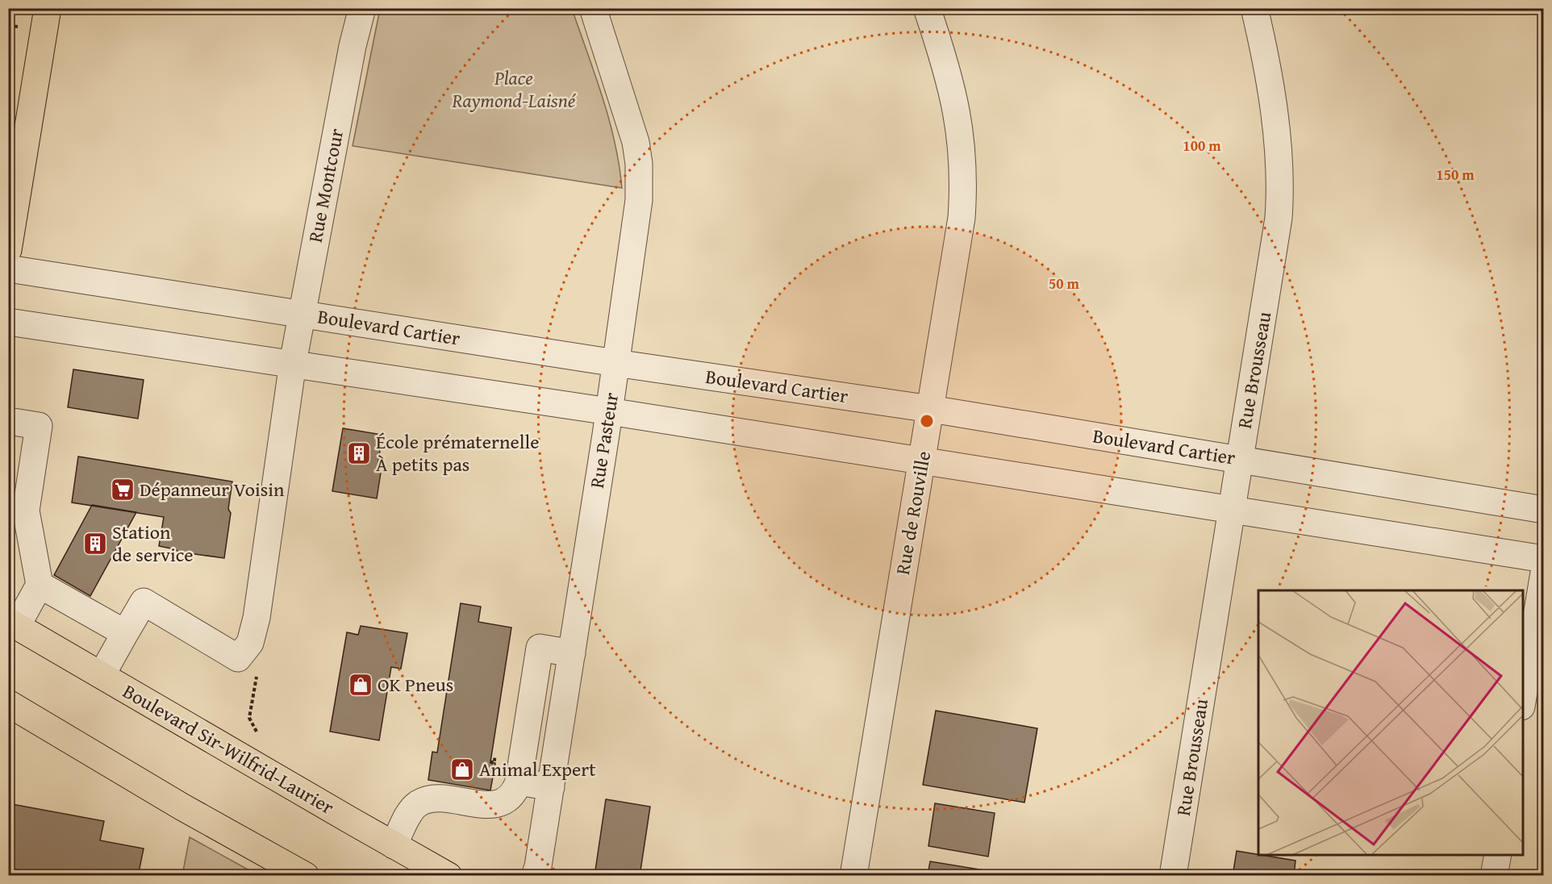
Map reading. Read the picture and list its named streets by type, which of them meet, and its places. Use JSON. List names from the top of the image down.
{
  "streets": {
    "main road": ["Boulevard Sir-Wilfrid-Laurier"],
    "street": [
      "Rue Montcour",
      "Boulevard Cartier",
      "Rue Brousseau",
      "Rue Pasteur",
      "Rue de Rouville"
    ]
  },
  "crossings": [
    ["Rue Montcour", "Boulevard Cartier"],
    ["Boulevard Cartier", "Rue Brousseau"],
    ["Boulevard Cartier", "Rue Pasteur"],
    ["Boulevard Cartier", "Rue de Rouville"]
  ],
  "parks": ["Place Raymond-Laisné"],
  "places": {
    "building": ["École prématernelle À petits pas", "Station de service"],
    "supermarket": ["Dépanneur Voisin"],
    "shop": ["OK Pneus", "Animal Expert"]
  },
  "rings": ["100 m", "150 m", "50 m"]
}
